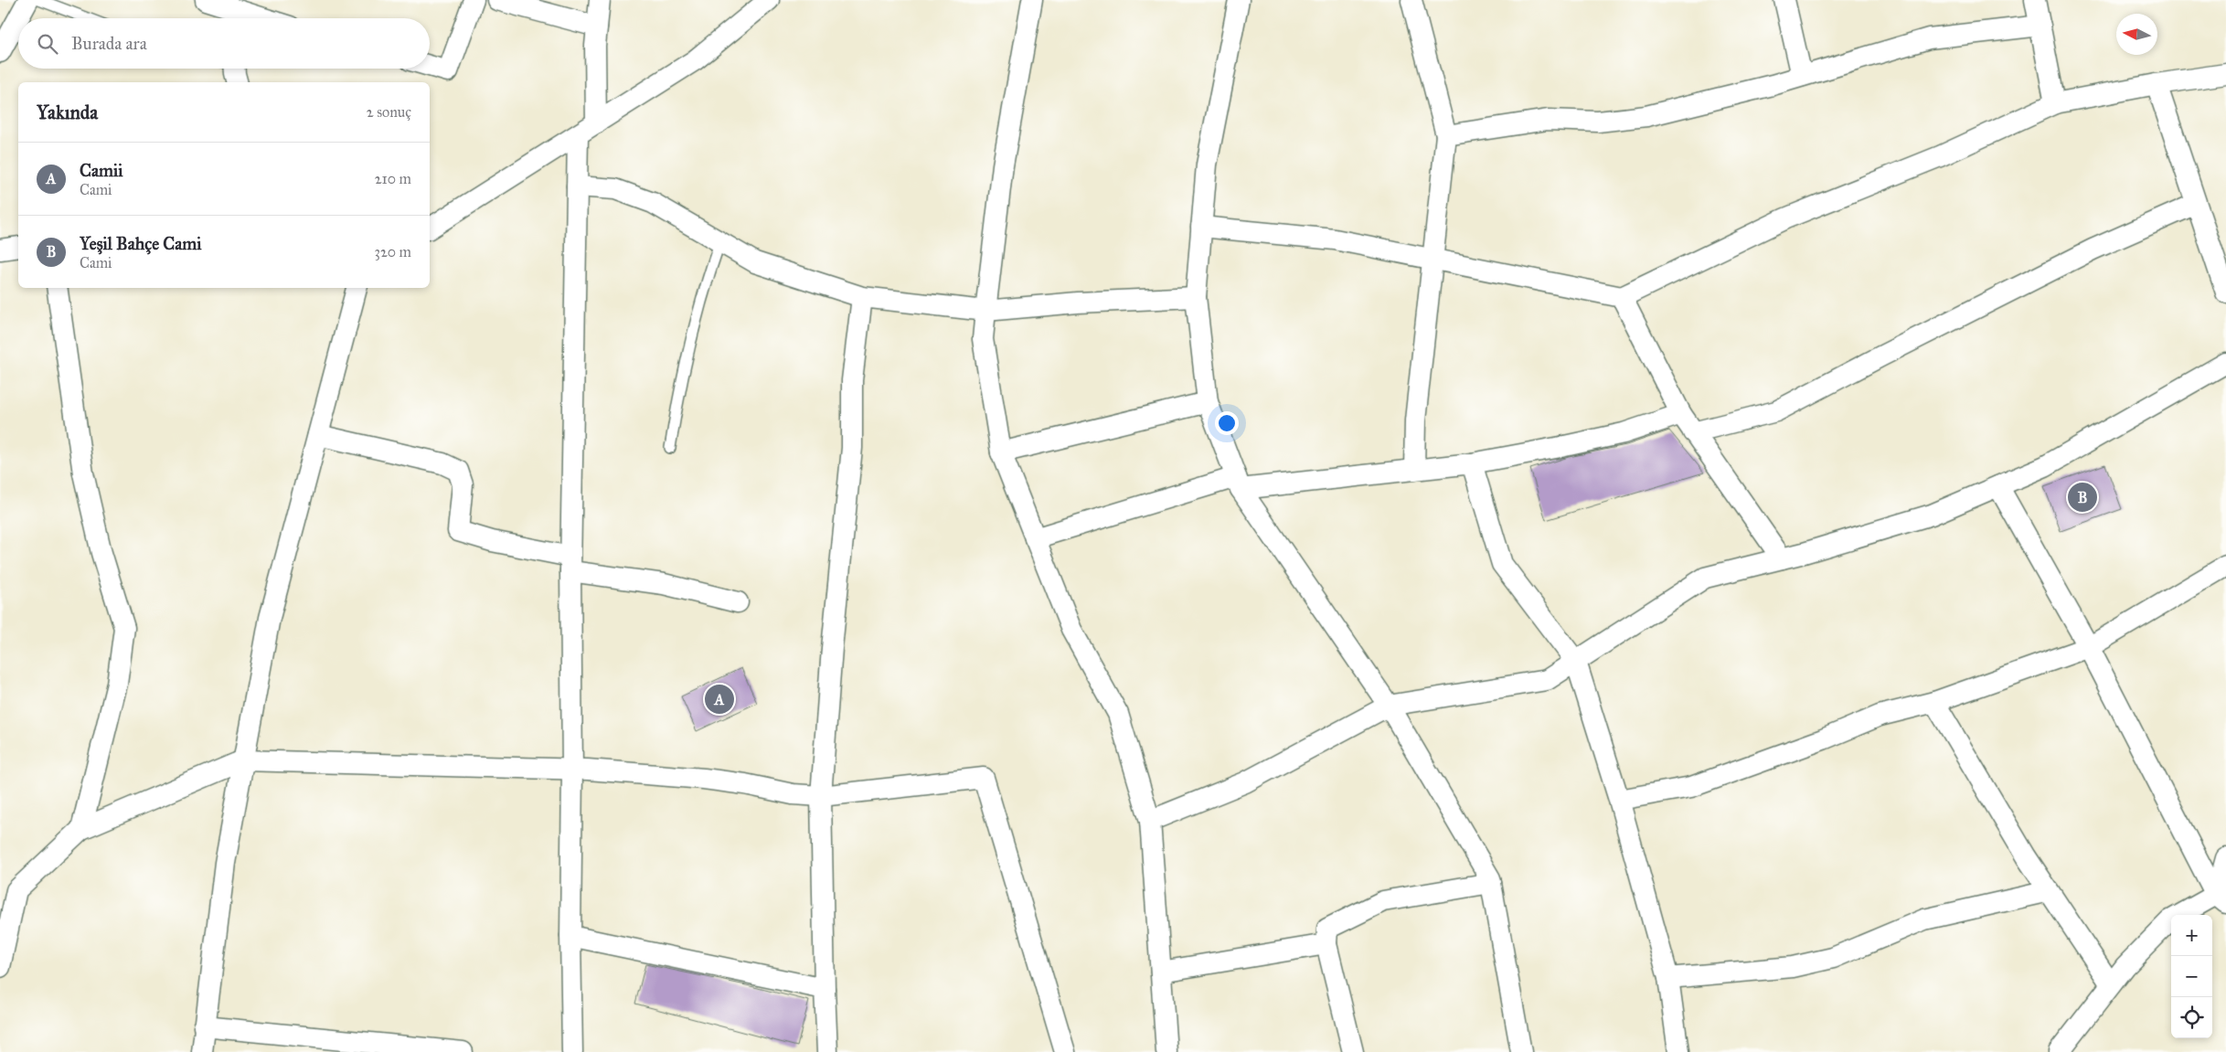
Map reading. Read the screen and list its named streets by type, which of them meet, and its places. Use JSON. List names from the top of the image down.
{
  "north": "left",
  "page": {
    "search": "Burada ara",
    "heading": ["Yakında", "2 sonuç"],
    "list": [
      {
        "mark": "A",
        "name": "Camii",
        "note": "Cami",
        "value": "210 m"
      },
      {
        "mark": "B",
        "name": "Yeşil Bahçe Cami",
        "note": "Cami",
        "value": "320 m"
      }
    ],
    "pins": ["B", "A"],
    "map_buttons": ["+", "−"]
  }
}
